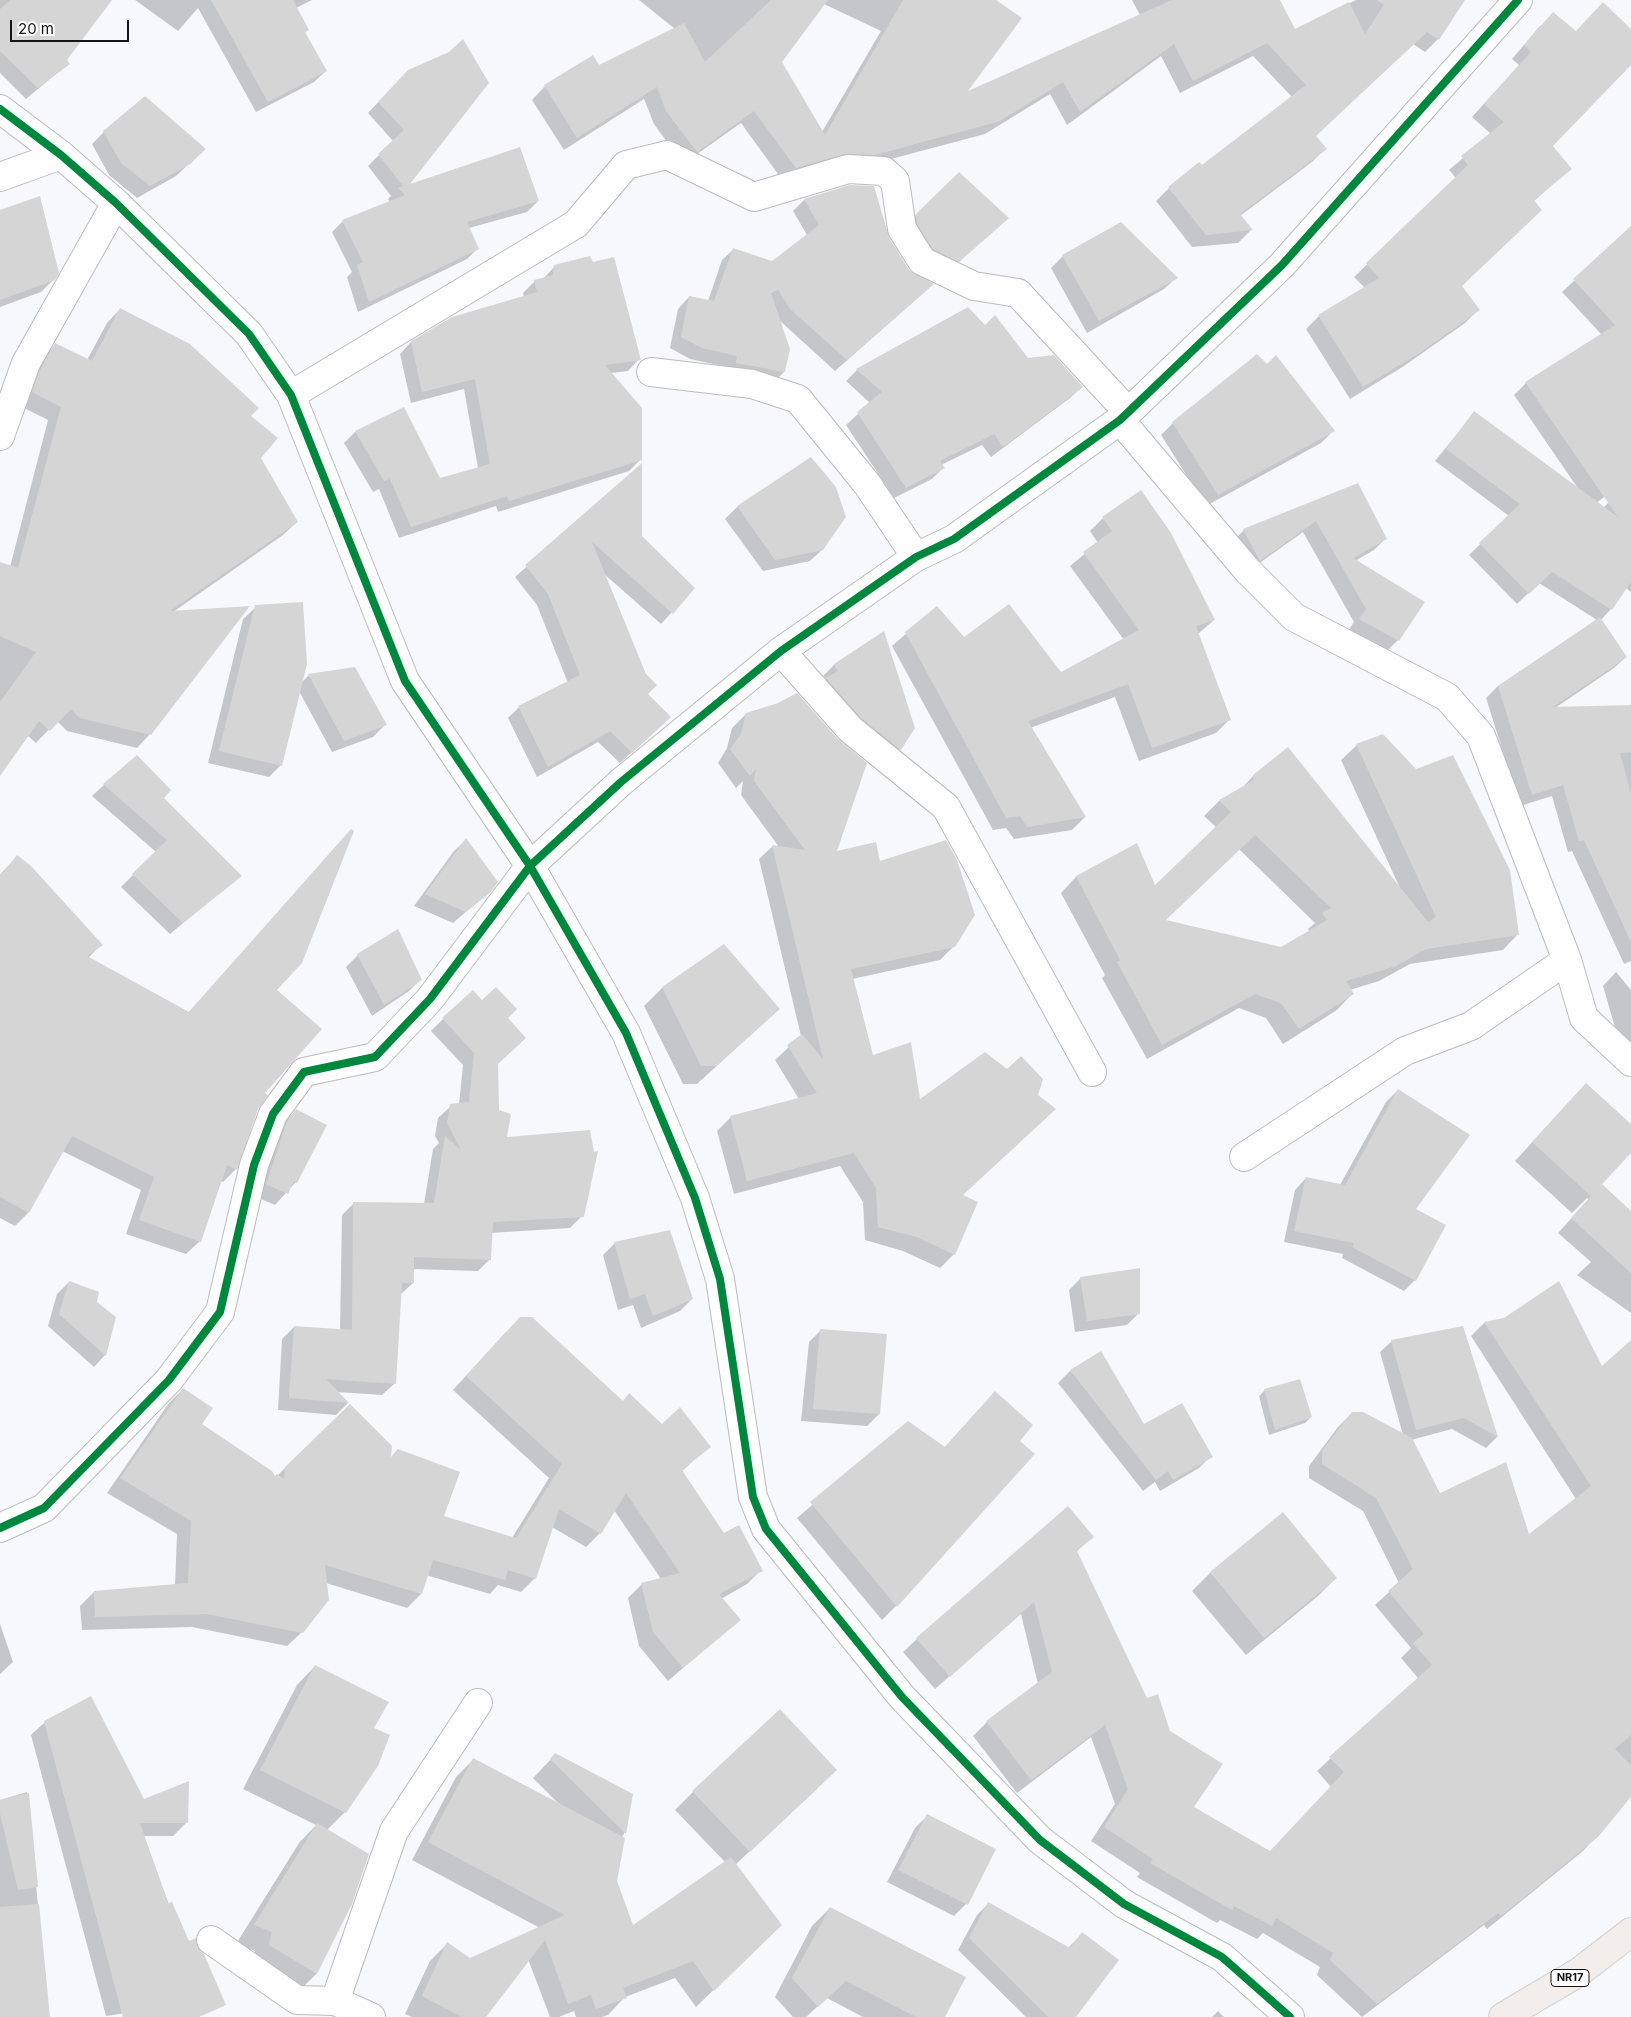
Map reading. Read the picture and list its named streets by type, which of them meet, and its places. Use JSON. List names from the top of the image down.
{
  "streets": {
    "main road": ["NR17"]
  },
  "scale_bar": "20 m"
}
